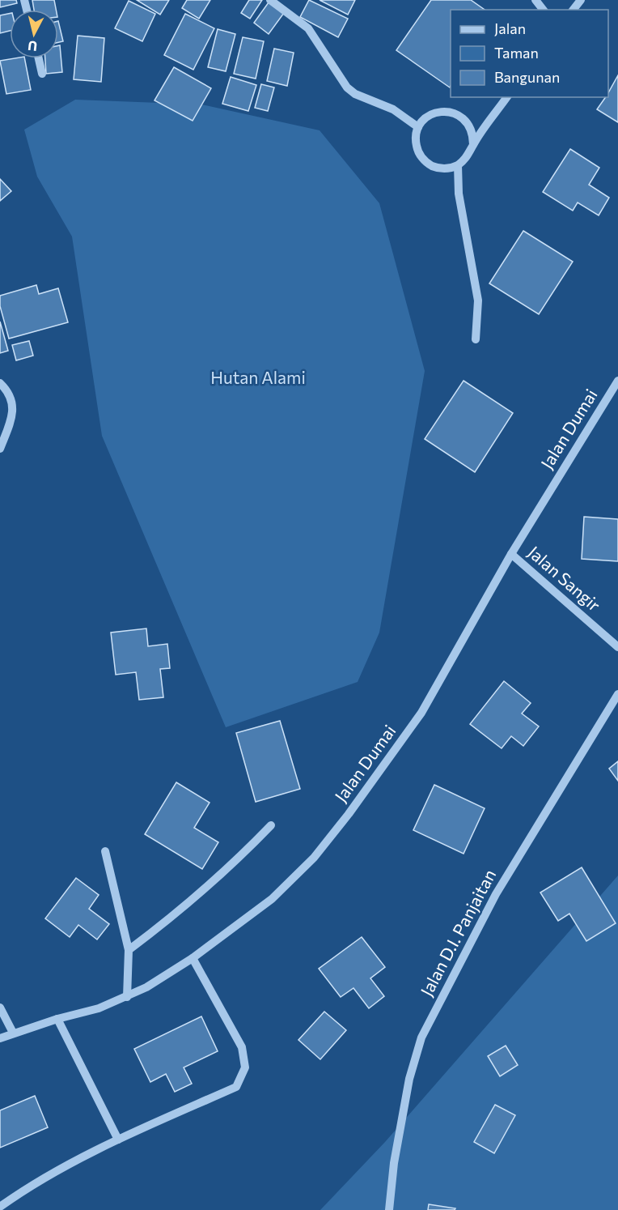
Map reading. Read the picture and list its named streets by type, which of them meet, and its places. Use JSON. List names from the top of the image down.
{
  "streets": {
    "street": ["Jalan Dumai", "Jalan Sangir", "Jalan D.I. Panjaitan"]
  },
  "crossings": [
    ["Jalan Dumai", "Jalan Sangir"]
  ],
  "parks": ["Hutan Alami"],
  "legend": ["Jalan", "Taman", "Bangunan"],
  "north": "bottom"
}
